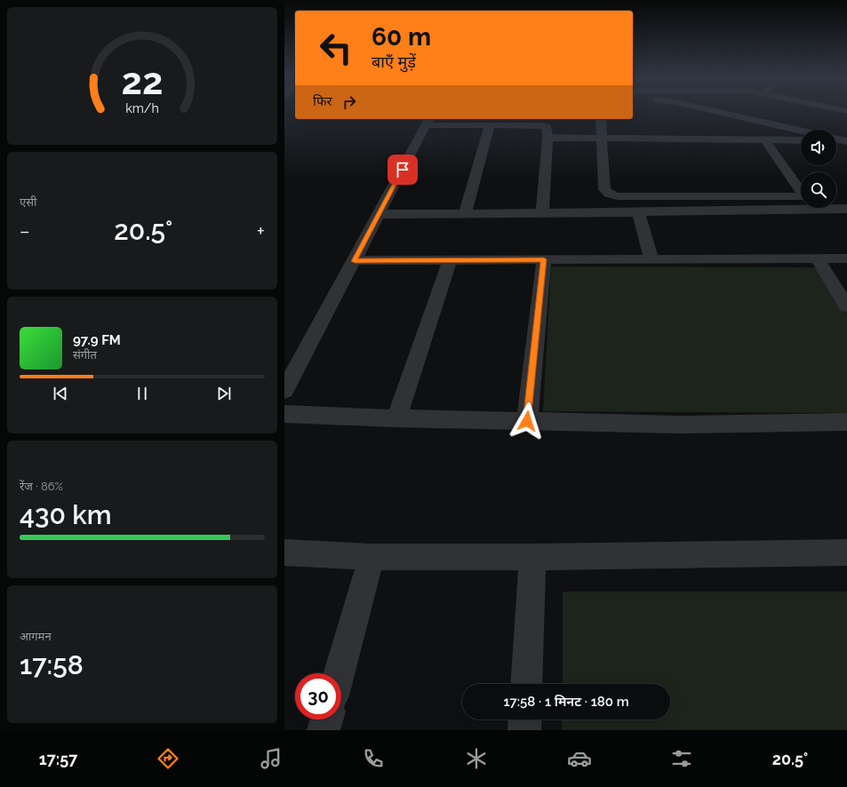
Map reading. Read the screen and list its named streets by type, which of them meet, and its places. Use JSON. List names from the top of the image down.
{
  "page": {
    "turn": ["60 m", "बाएँ मुड़ें"],
    "then": "फिर",
    "tile": [
      "एसी",
      ["रेंज · 86%", "430 km"],
      ["आगमन", "17:58"]
    ],
    "heat": ["−", "20.5°", "+"],
    "song": ["97.9 FM", "संगीत"],
    "limit": "30",
    "trip": "17:58 · 1 मिनट · 180 m",
    "tabs": ["17:57", "20.5°"],
    "gauge": ["22", "km/h"]
  }
}
